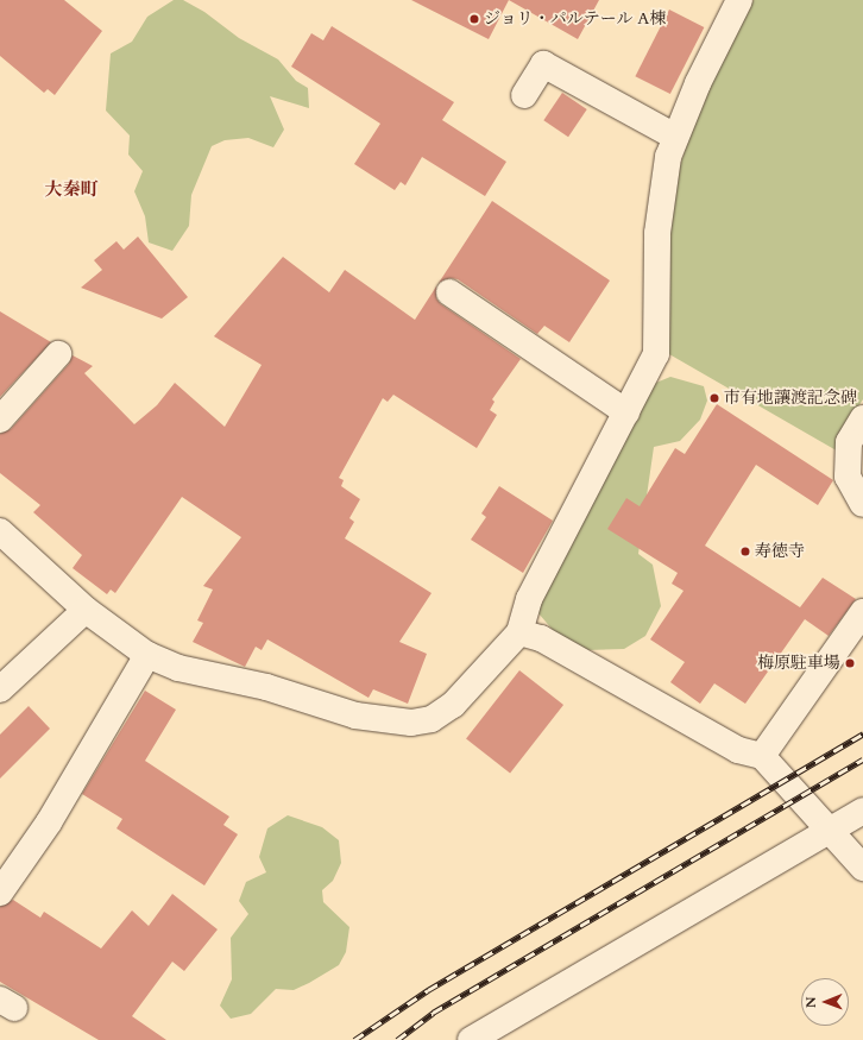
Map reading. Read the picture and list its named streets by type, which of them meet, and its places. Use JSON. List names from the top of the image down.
{
  "districts": ["大秦町"],
  "places": [
    "ジョリ・パルテール A棟",
    "市有地讓渡記念碑",
    "寿徳寺",
    "梅原駐車場"
  ],
  "north": "left"
}
